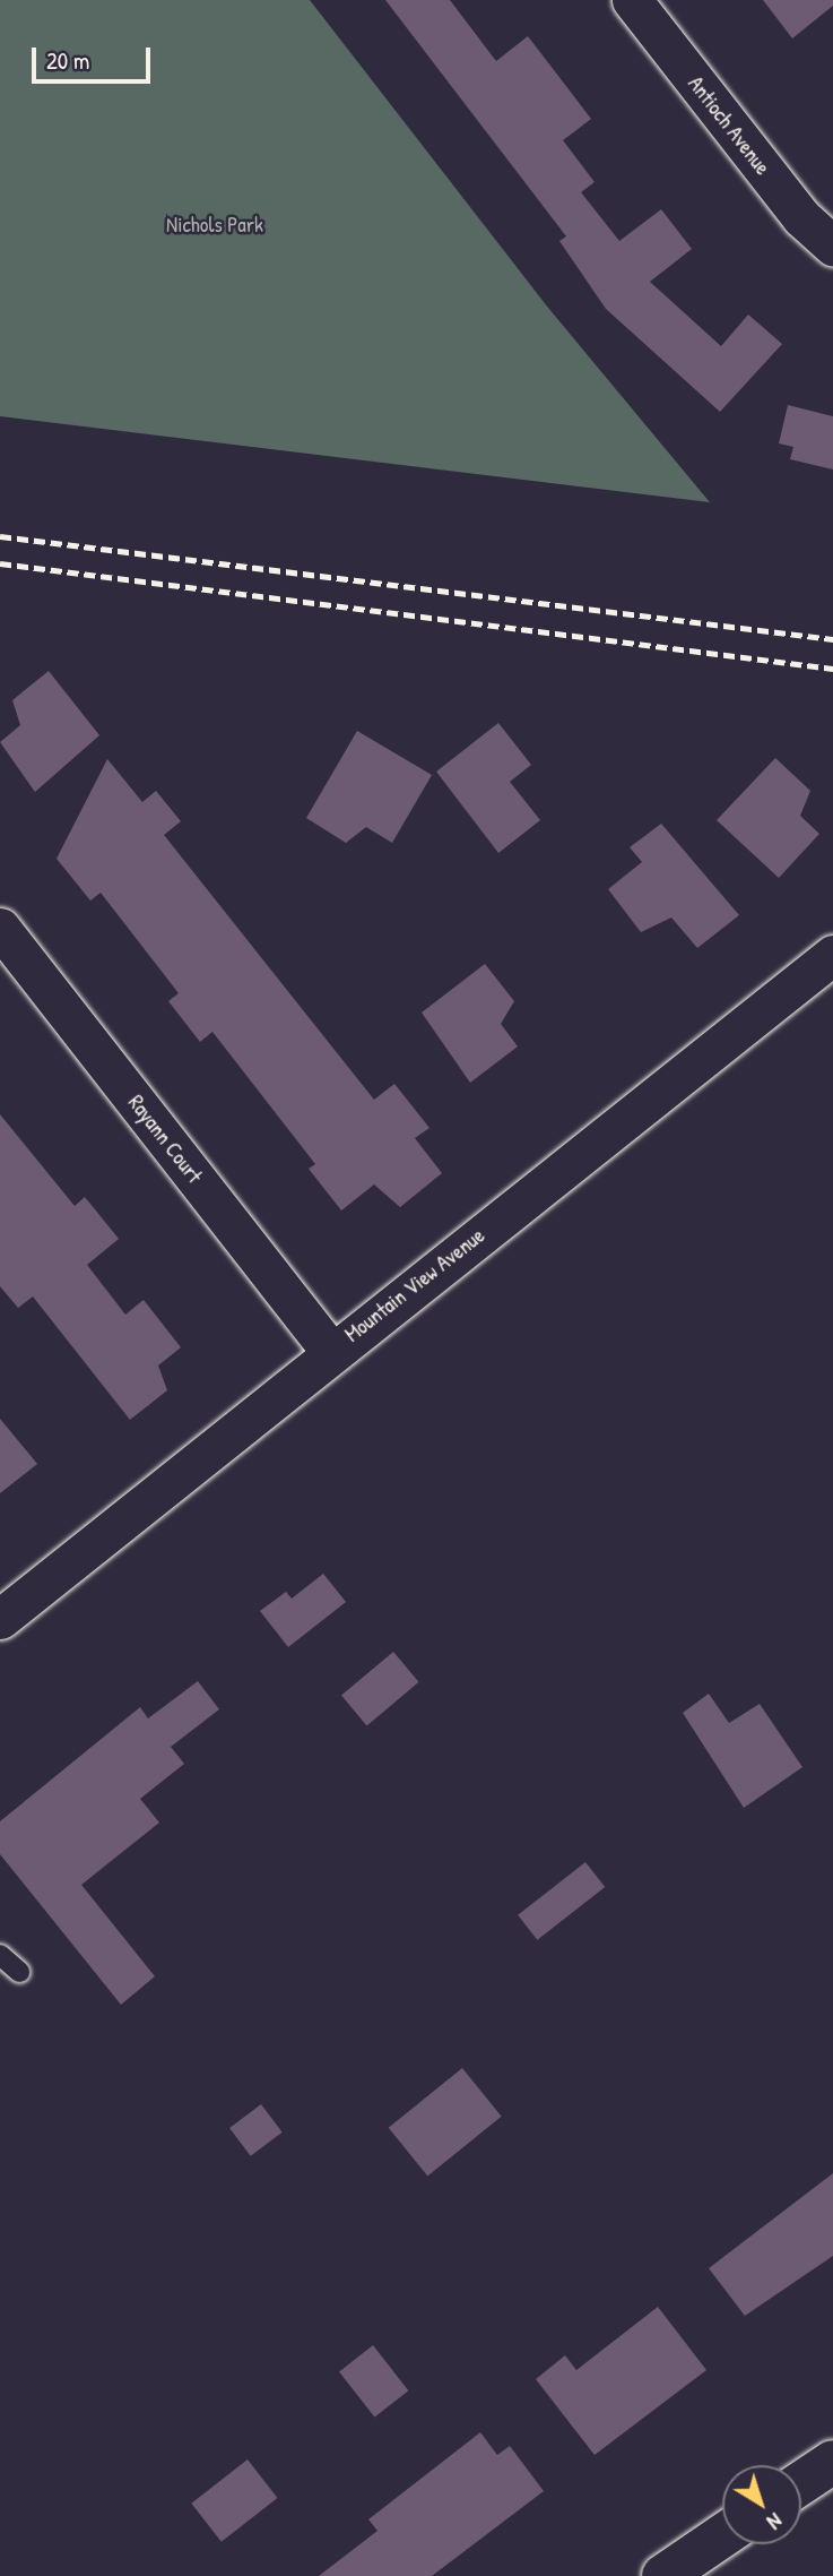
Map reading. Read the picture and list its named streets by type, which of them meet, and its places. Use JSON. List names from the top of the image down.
{
  "streets": {
    "street": ["Antioch Avenue", "Rayann Court", "Mountain View Avenue"]
  },
  "crossings": [
    ["Rayann Court", "Mountain View Avenue"]
  ],
  "parks": ["Nichols Park"],
  "scale_bar": "20 m",
  "north": "bottom right"
}
